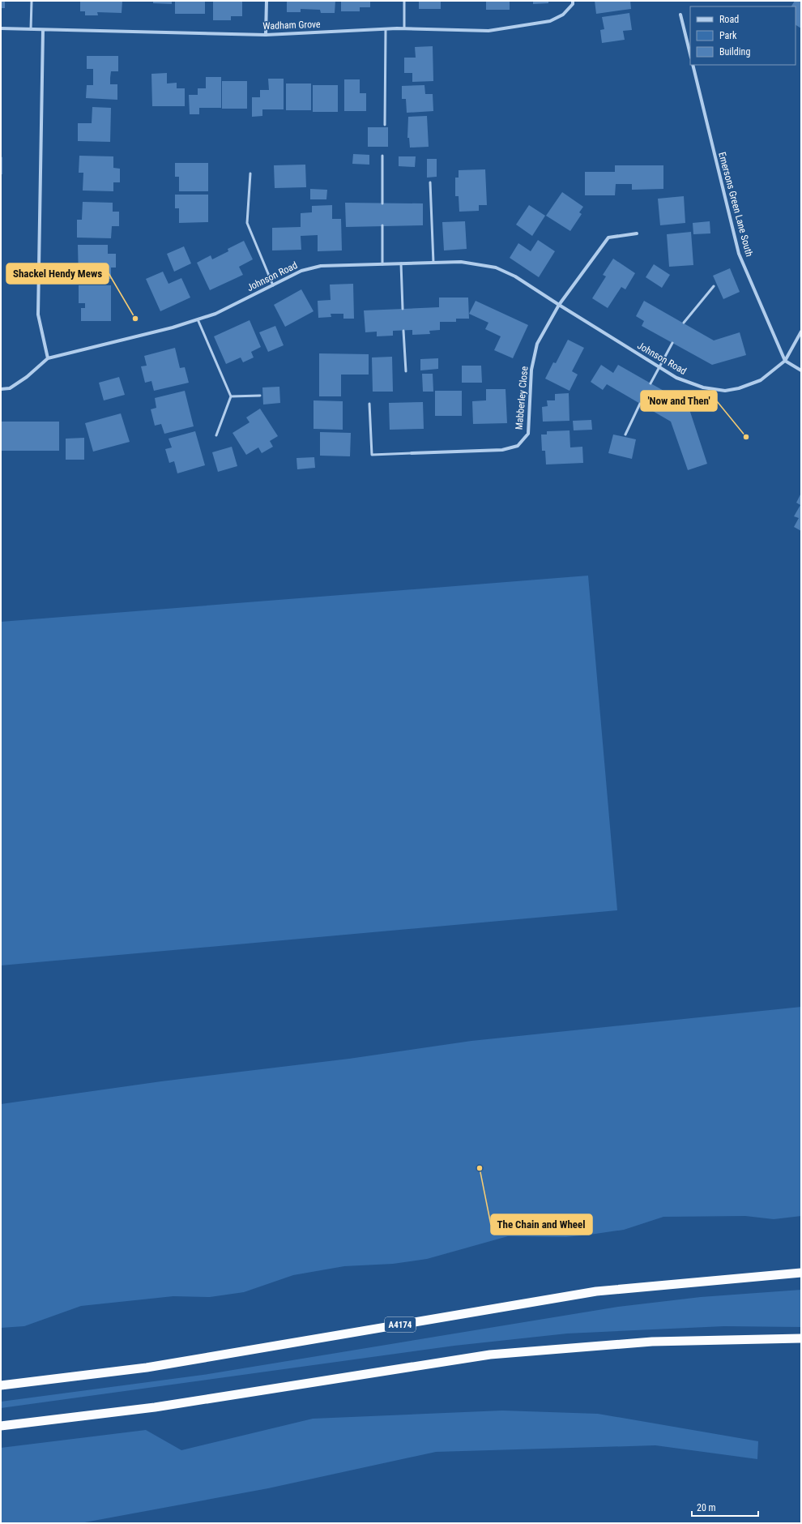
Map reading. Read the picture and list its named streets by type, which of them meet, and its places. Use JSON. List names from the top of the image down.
{
  "streets": {
    "highway": ["A4174"],
    "street": [
      "Wadham Grove",
      "Emersons Green Lane South",
      "Johnson Road",
      "Mabberley Close"
    ]
  },
  "crossings": [
    ["Emersons Green Lane South", "Johnson Road"],
    ["Johnson Road", "Mabberley Close"]
  ],
  "places": ["Shackel Hendy Mews", "'Now and Then'", "The Chain and Wheel"],
  "legend": ["Road", "Park", "Building"],
  "scale_bar": "20 m"
}
